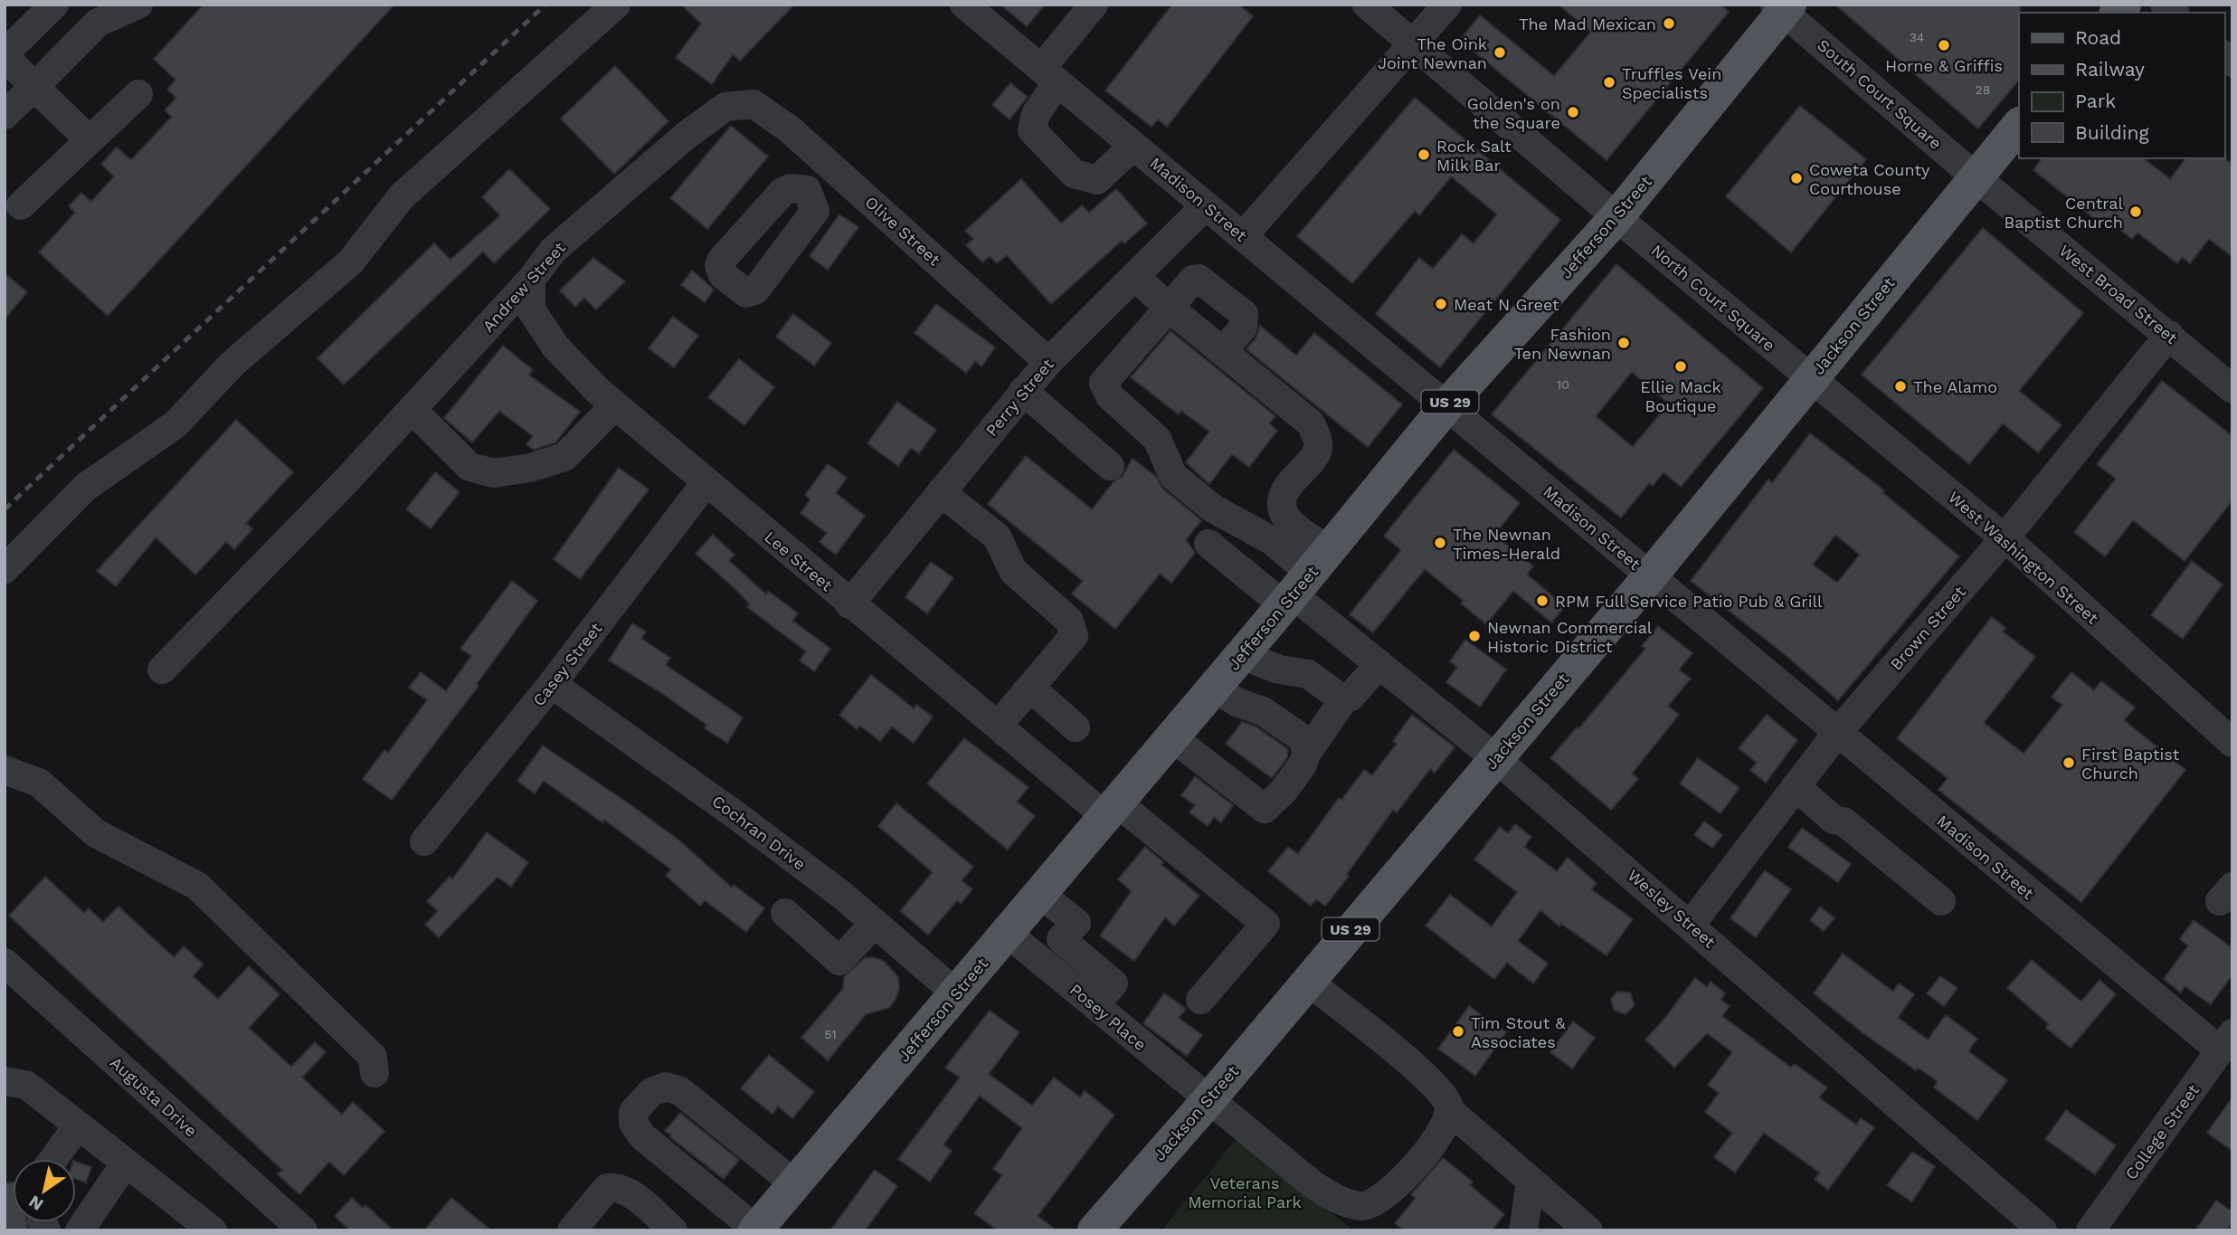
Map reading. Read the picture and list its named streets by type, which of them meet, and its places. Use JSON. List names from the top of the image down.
{
  "streets": {
    "main road": ["Jefferson Street", "Jackson Street", "US 29"],
    "street": [
      "South Court Square",
      "Madison Street",
      "Olive Street",
      "Andrew Street",
      "West Broad Street",
      "North Court Square",
      "Perry Street",
      "West Washington Street",
      "Lee Street",
      "Brown Street",
      "Casey Street",
      "Cochran Drive",
      "Wesley Street",
      "Posey Place",
      "Augusta Drive",
      "College Street"
    ]
  },
  "crossings": [
    ["South Court Square", "Jefferson Street"],
    ["South Court Square", "West Broad Street"],
    ["South Court Square", "Jackson Street"],
    ["South Court Square", "US 29"],
    ["Madison Street", "Jefferson Street"],
    ["Madison Street", "Jackson Street"],
    ["Madison Street", "Perry Street"],
    ["Madison Street", "Brown Street"],
    ["Madison Street", "College Street"],
    ["Jefferson Street", "North Court Square"],
    ["Jefferson Street", "Lee Street"],
    ["Jefferson Street", "Cochran Drive"],
    ["Jefferson Street", "Wesley Street"],
    ["Jefferson Street", "Posey Place"],
    ["Olive Street", "Andrew Street"],
    ["Olive Street", "Perry Street"],
    ["Andrew Street", "Lee Street"],
    ["West Broad Street", "Jackson Street"],
    ["West Broad Street", "US 29"],
    ["West Broad Street", "Brown Street"],
    ["North Court Square", "Jackson Street"],
    ["North Court Square", "West Washington Street"],
    ["Jackson Street", "US 29"],
    ["Jackson Street", "West Washington Street"],
    ["Jackson Street", "Wesley Street"],
    ["Jackson Street", "Posey Place"],
    ["Perry Street", "Lee Street"],
    ["West Washington Street", "Brown Street"],
    ["Lee Street", "Casey Street"],
    ["Brown Street", "Wesley Street"],
    ["Casey Street", "Cochran Drive"]
  ],
  "parks": ["Veterans Memorial Park"],
  "places": [
    "The Mad Mexican",
    "Horne & Griffis",
    "The Oink Joint Newnan",
    "Truffles Vein Specialists",
    "Golden's on the Square",
    "Rock Salt Milk Bar",
    "Coweta County Courthouse",
    "Central Baptist Church",
    "Meat N Greet",
    "Fashion Ten Newnan",
    "Ellie Mack Boutique",
    "The Alamo",
    "The Newnan Times-Herald",
    "RPM Full Service Patio Pub & Grill",
    "Newnan Commercial Historic District",
    "First Baptist Church",
    "Tim Stout & Associates"
  ],
  "house_numbers": [
    "34",
    "28",
    "10",
    "51"
  ],
  "legend": [
    "Road",
    "Railway",
    "Park",
    "Building"
  ],
  "north": "bottom left"
}
